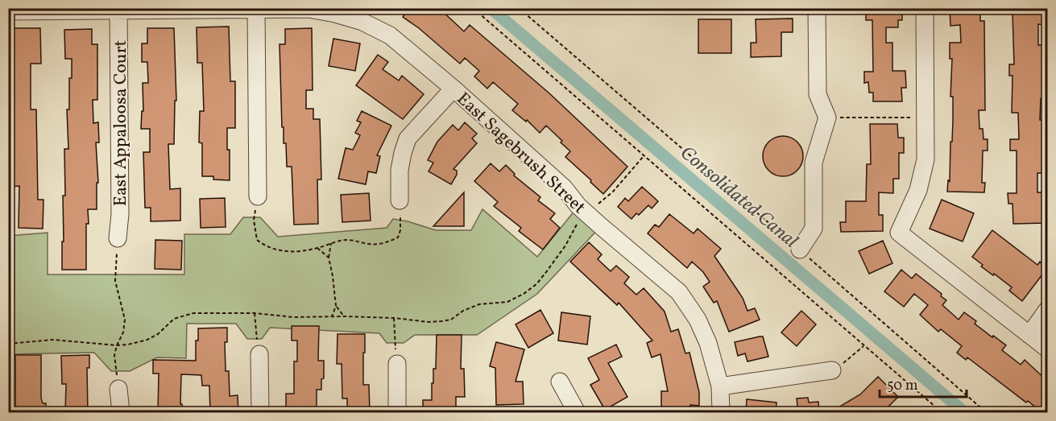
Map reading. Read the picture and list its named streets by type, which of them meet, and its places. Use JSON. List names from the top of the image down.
{
  "streets": {
    "street": ["East Appaloosa Court", "East Sagebrush Street"]
  },
  "crossings": [
    ["East Appaloosa Court", "East Sagebrush Street"]
  ],
  "water": ["Consolidated Canal"],
  "scale_bar": "50 m"
}
